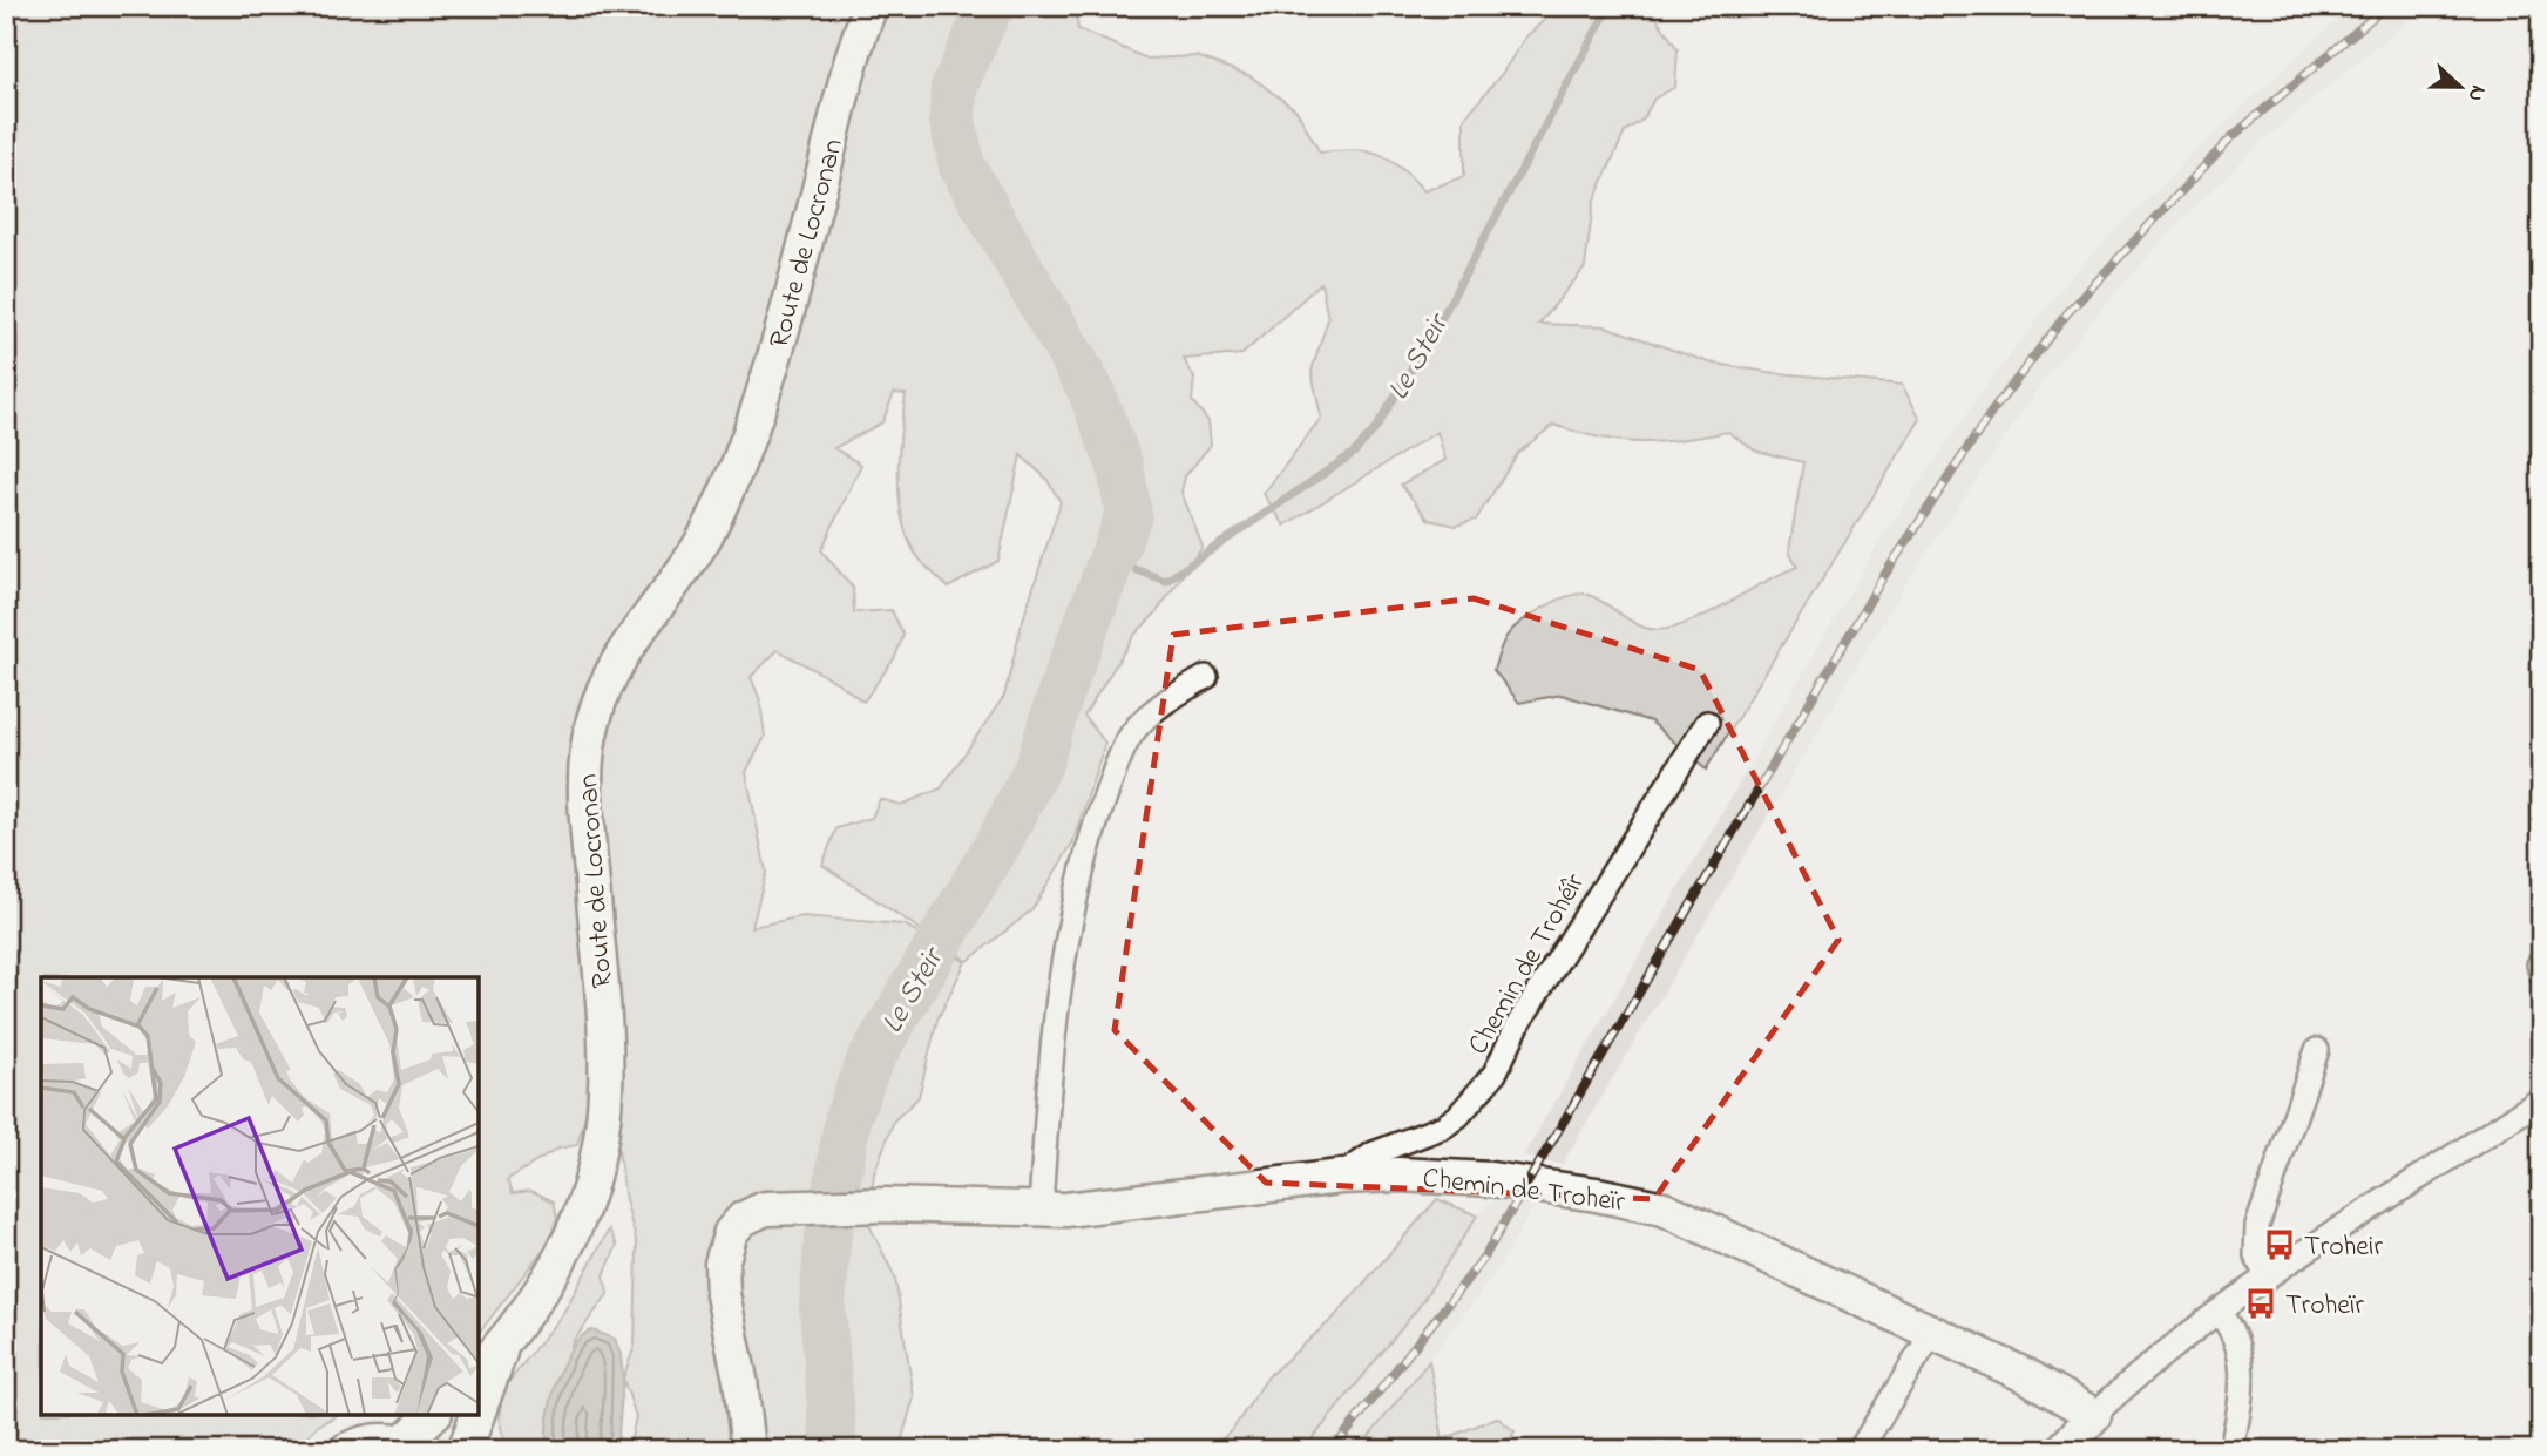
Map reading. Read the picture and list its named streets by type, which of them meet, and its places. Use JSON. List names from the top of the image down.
{
  "streets": {
    "street": ["Route de Locronan", "Chemin de Trohéîr", "Chemin de Troheïr"]
  },
  "crossings": [
    ["Chemin de Trohéîr", "Chemin de Troheïr"]
  ],
  "water": ["Le Steir"],
  "places": {
    "bus stop": ["Troheir", "Troheïr"]
  },
  "north": "right"
}
